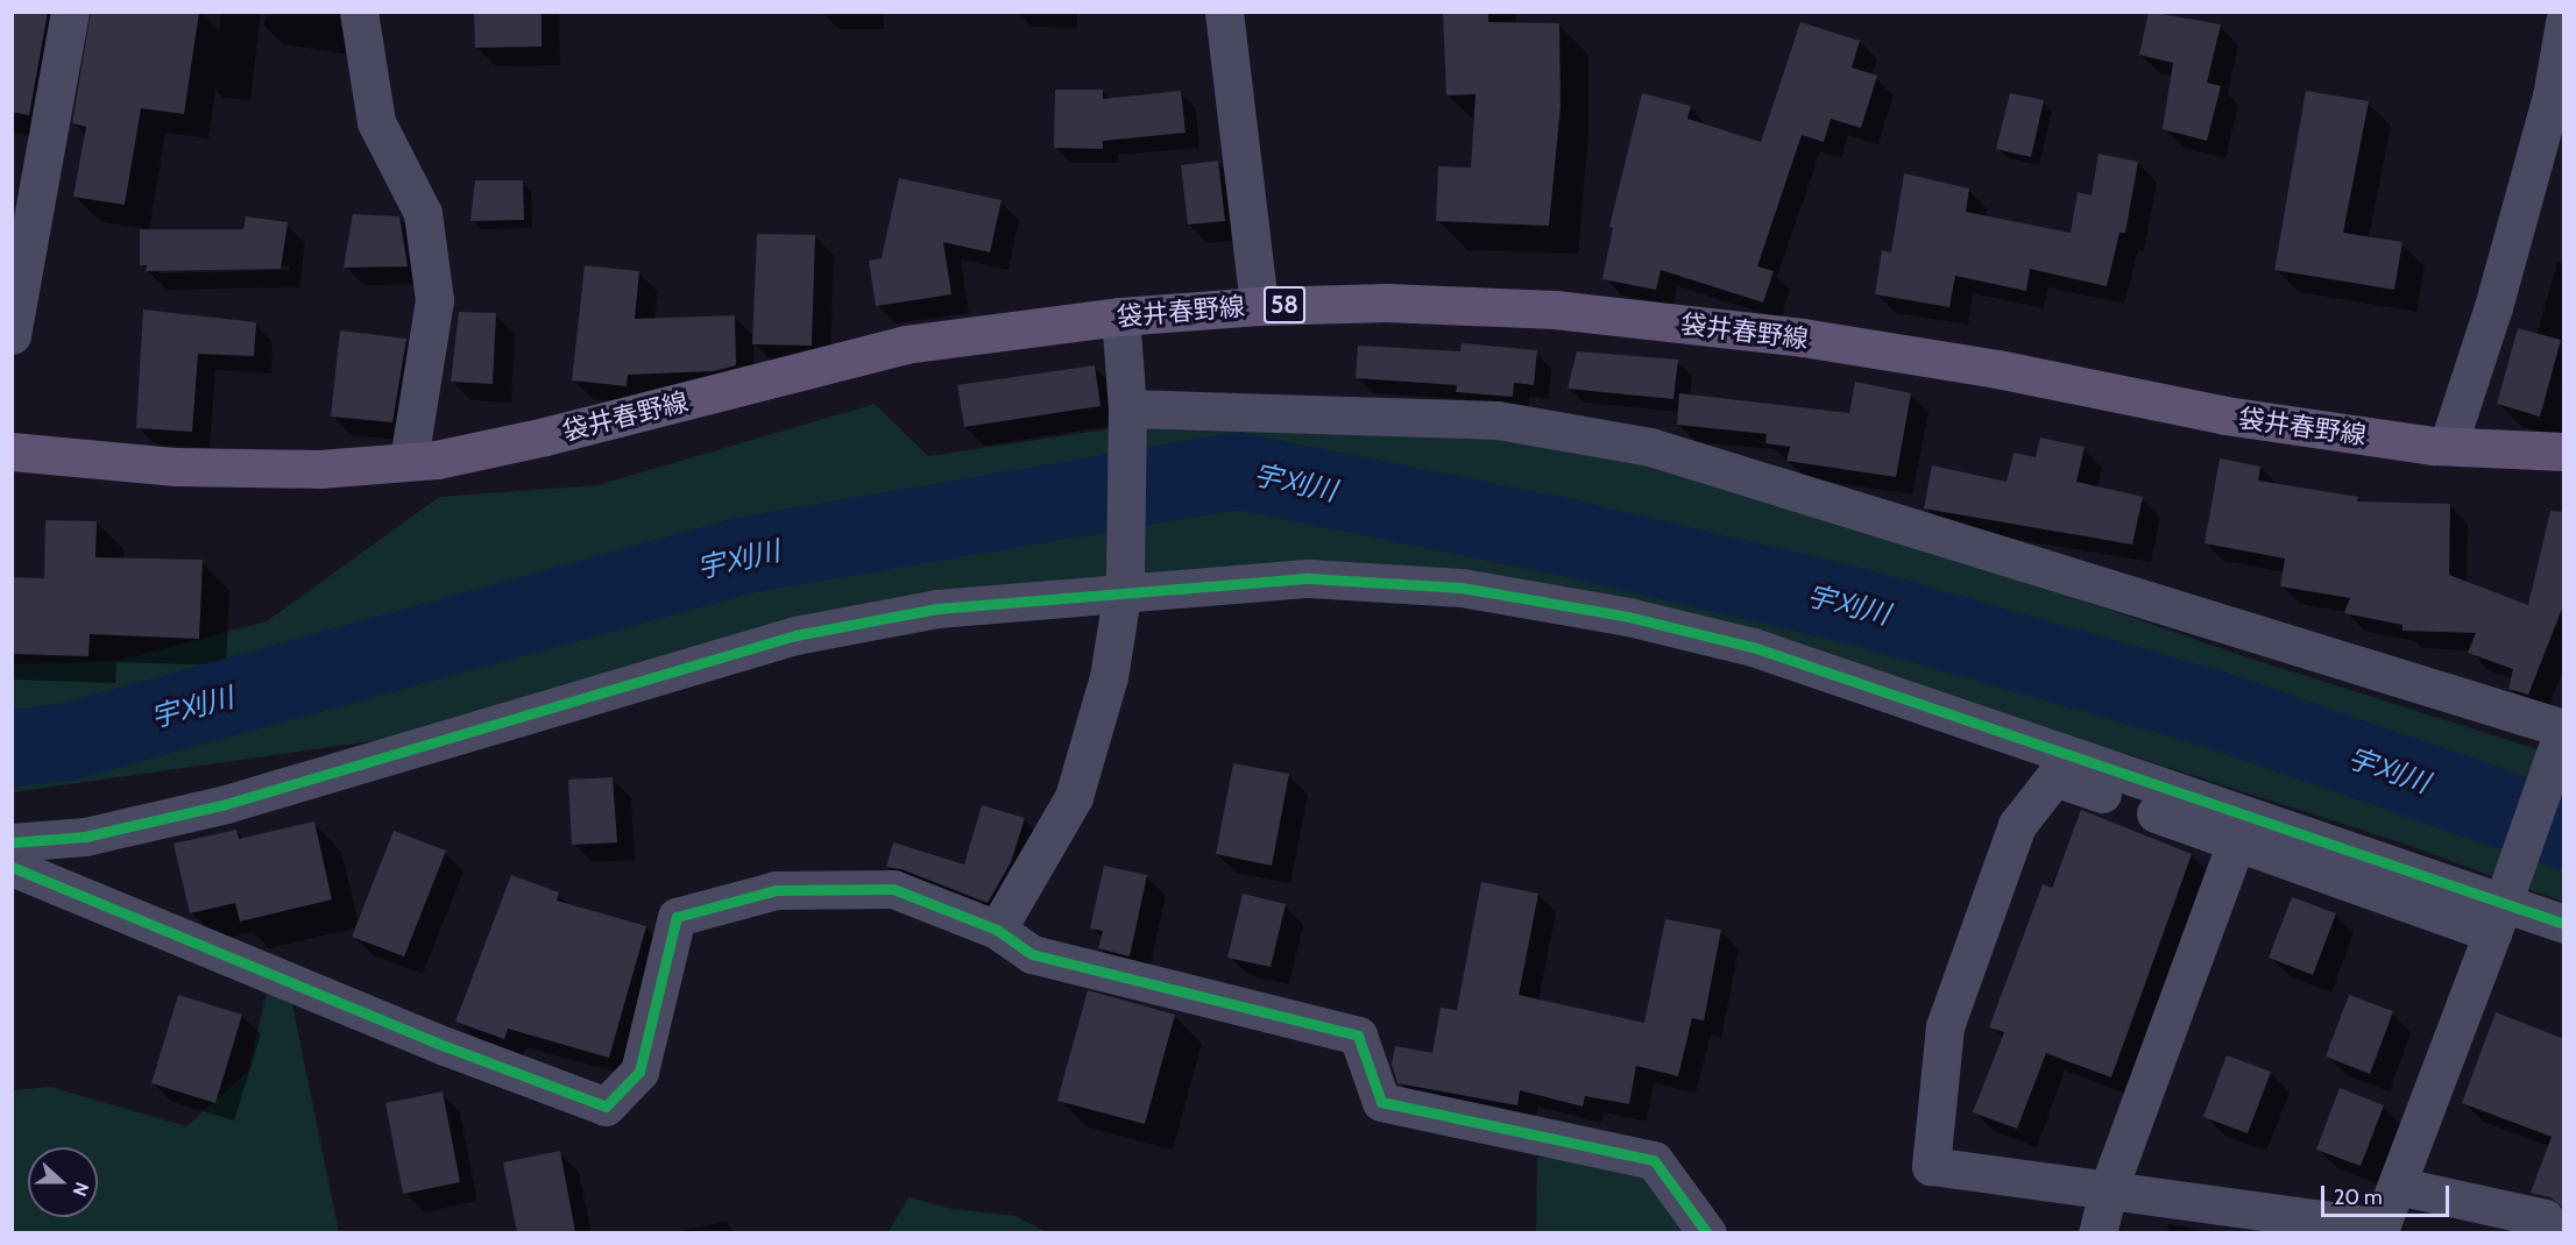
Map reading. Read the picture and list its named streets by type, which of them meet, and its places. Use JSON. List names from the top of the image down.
{
  "streets": {
    "main road": ["58", "袋井春野線"]
  },
  "water": ["宇刈川"],
  "scale_bar": "20 m",
  "north": "right"
}
